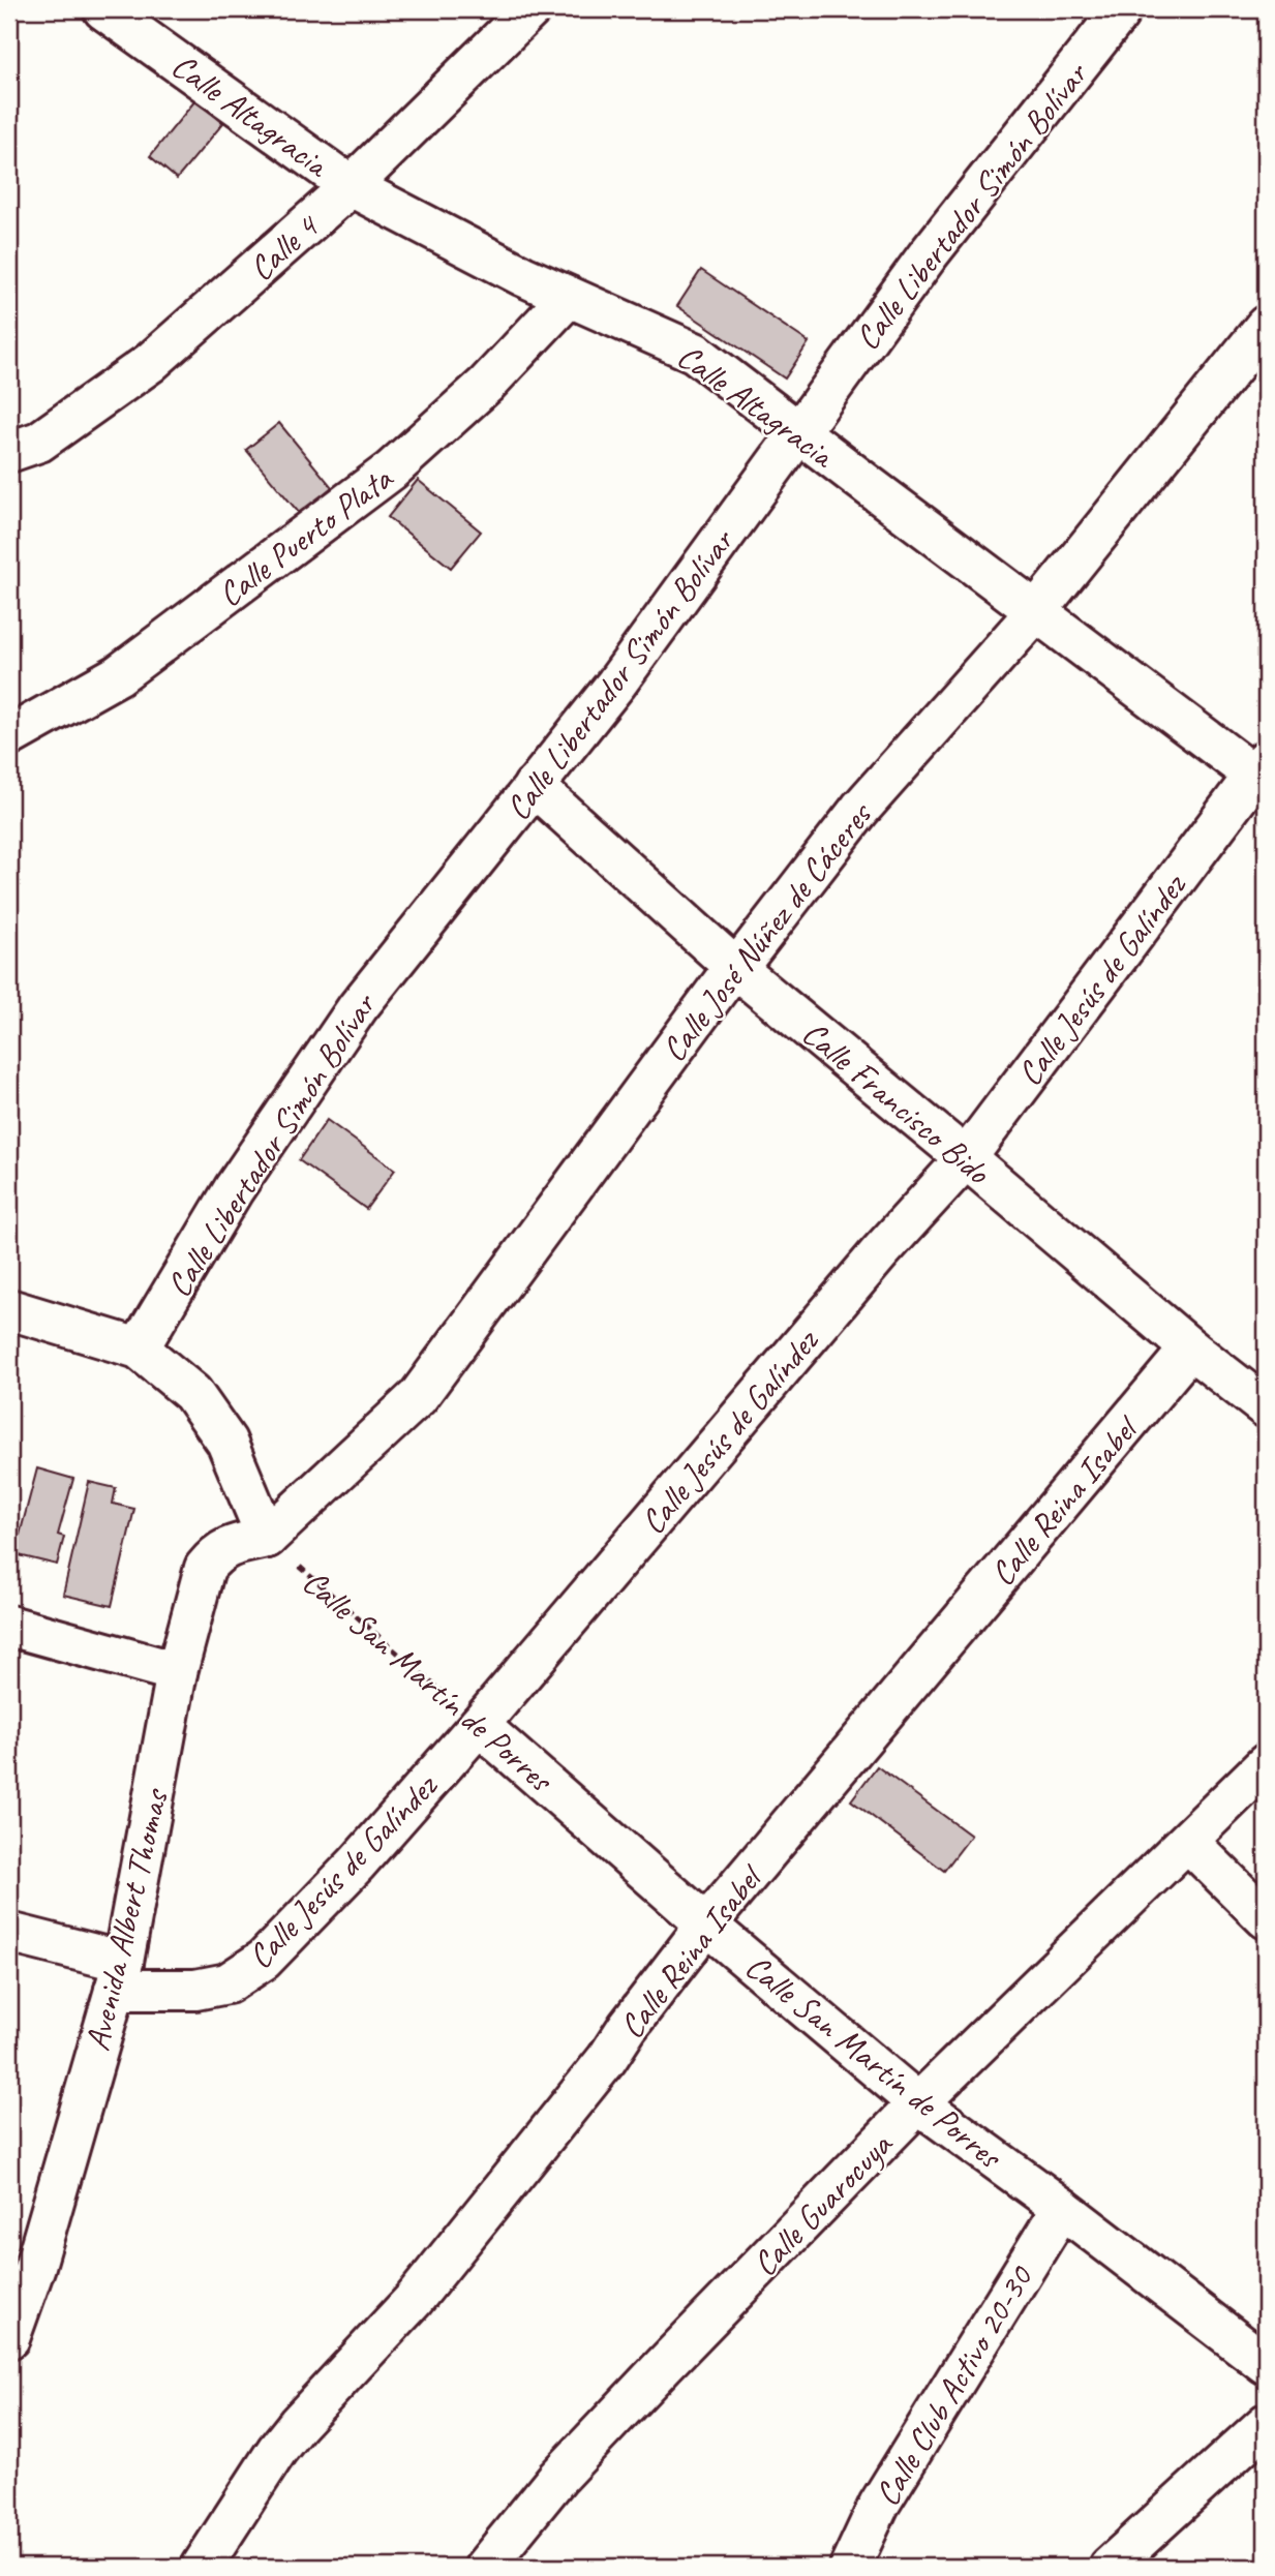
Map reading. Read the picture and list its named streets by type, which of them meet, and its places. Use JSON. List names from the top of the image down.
{
  "streets": {
    "street": [
      "Calle Altagracia",
      "Calle Libertador Simón Bolívar",
      "Calle 4",
      "Calle Puerto Plata",
      "Calle José Núñez de Cáceres",
      "Calle Jesús de Galíndez",
      "Calle Francisco Bido",
      "Calle Reina Isabel",
      "Calle San Martín de Porres",
      "Avenida Albert Thomas",
      "Calle Guarocuya",
      "Calle Club Activo 20-30"
    ]
  },
  "crossings": [
    ["Calle Altagracia", "Calle Libertador Simón Bolívar"],
    ["Calle Altagracia", "Calle 4"],
    ["Calle Altagracia", "Calle Puerto Plata"],
    ["Calle Altagracia", "Calle José Núñez de Cáceres"],
    ["Calle Altagracia", "Calle Jesús de Galíndez"],
    ["Calle Libertador Simón Bolívar", "Calle Francisco Bido"],
    ["Calle José Núñez de Cáceres", "Calle Francisco Bido"],
    ["Calle José Núñez de Cáceres", "Calle San Martín de Porres"],
    ["Calle José Núñez de Cáceres", "Avenida Albert Thomas"],
    ["Calle Jesús de Galíndez", "Calle Francisco Bido"],
    ["Calle Jesús de Galíndez", "Calle San Martín de Porres"],
    ["Calle Jesús de Galíndez", "Avenida Albert Thomas"],
    ["Calle Francisco Bido", "Calle Reina Isabel"],
    ["Calle Reina Isabel", "Calle San Martín de Porres"],
    ["Calle San Martín de Porres", "Avenida Albert Thomas"],
    ["Calle San Martín de Porres", "Calle Guarocuya"],
    ["Calle San Martín de Porres", "Calle Club Activo 20-30"]
  ]
}
